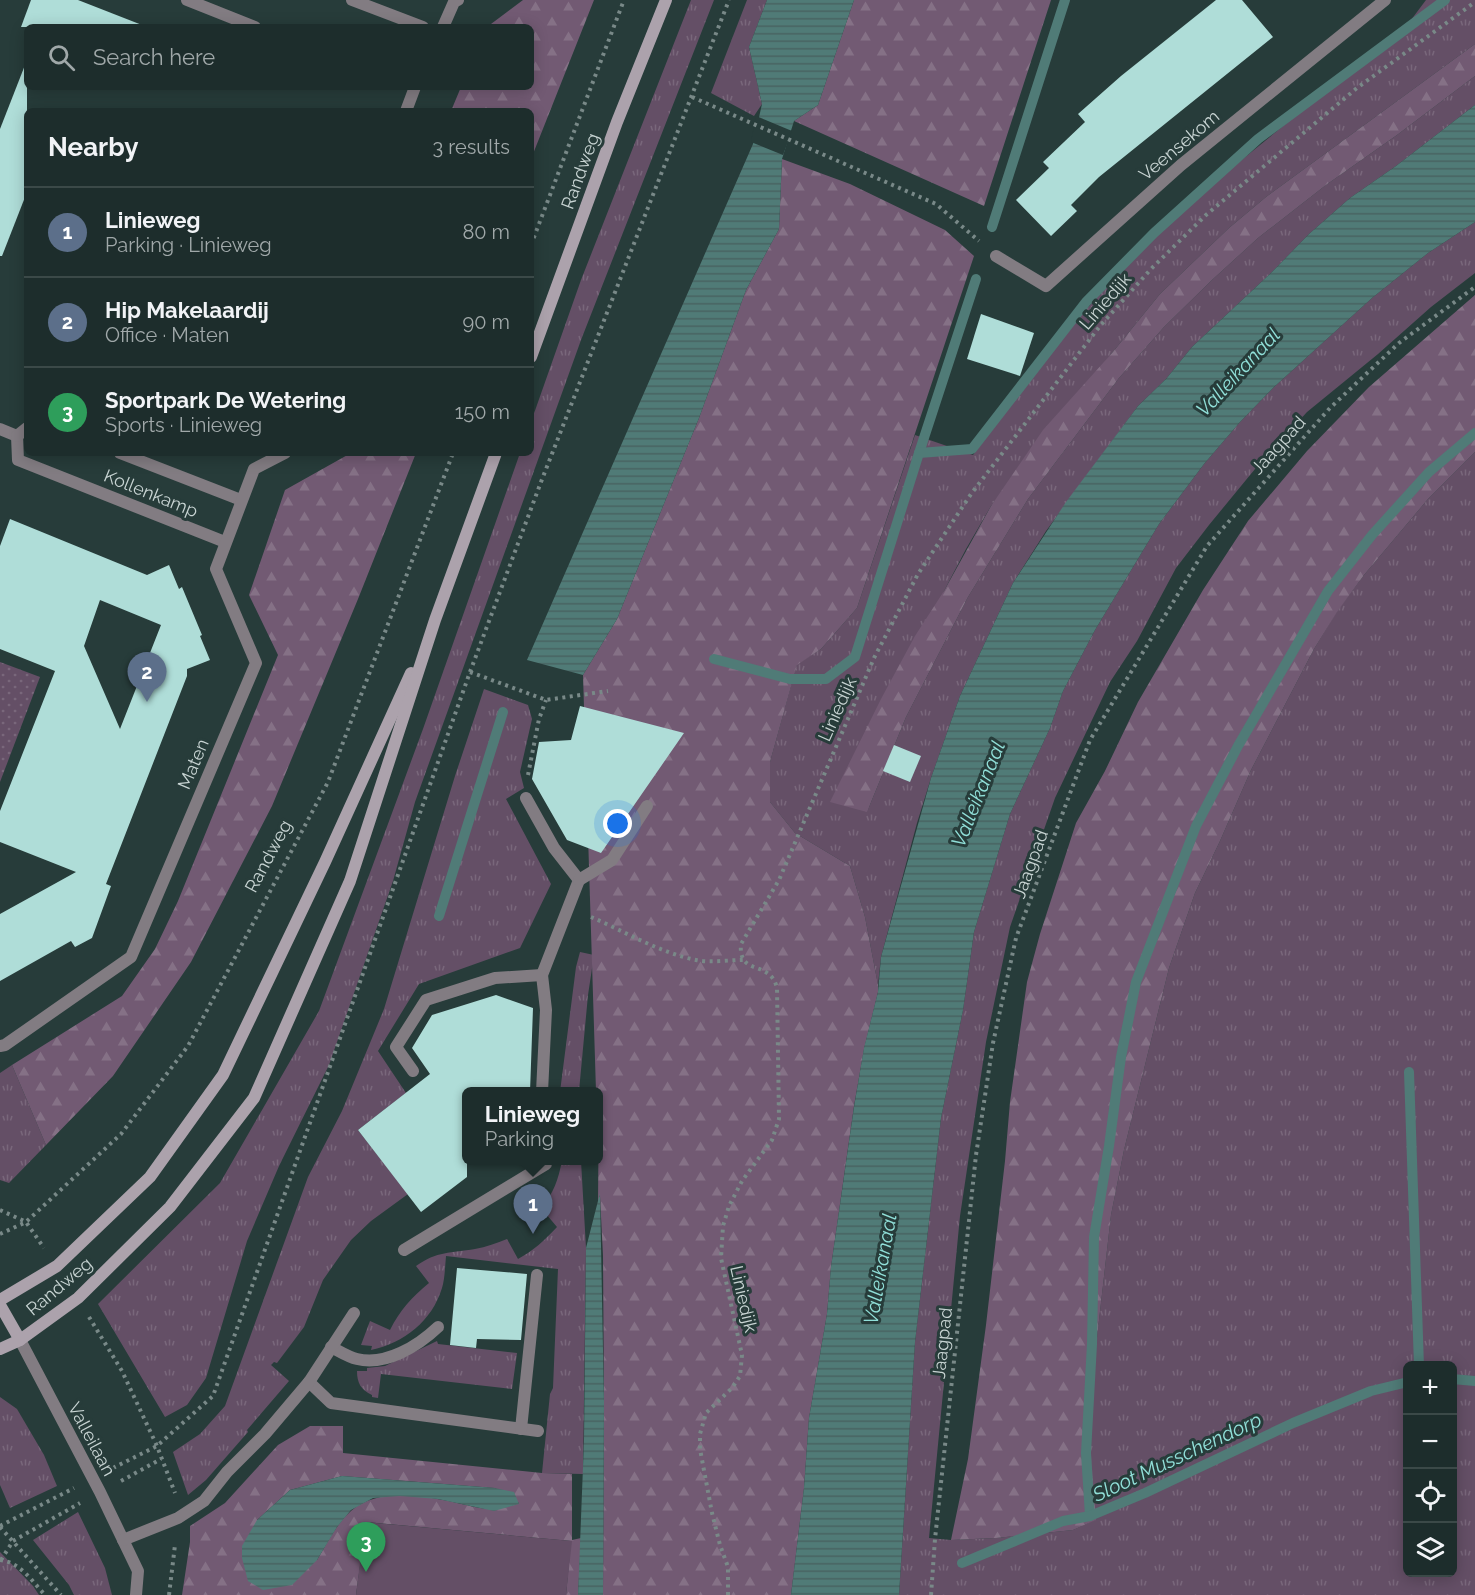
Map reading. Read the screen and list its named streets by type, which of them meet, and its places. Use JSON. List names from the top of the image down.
{
  "streets": {
    "main road": ["Randweg", "Valleilaan"],
    "street": ["Veensekom", "Kollenkamp", "Maten"],
    "path": ["Liniedijk", "Jaagpad"]
  },
  "crossings": [
    ["Randweg", "Valleilaan"],
    ["Kollenkamp", "Maten"]
  ],
  "water": ["Valleikanaal", "Sloot Musschendorp"],
  "page": {
    "search": "Search here",
    "heading": ["Nearby", "3 results"],
    "list": [
      {
        "mark": "1",
        "name": "Linieweg",
        "note": "Parking · Linieweg",
        "value": "80 m"
      },
      {
        "mark": "2",
        "name": "Hip Makelaardij",
        "note": "Office · Maten",
        "value": "90 m"
      },
      {
        "mark": "3",
        "name": "Sportpark De Wetering",
        "note": "Sports · Linieweg",
        "value": "150 m"
      }
    ],
    "pins": ["2", "1", "3"],
    "popup": ["Linieweg", "Parking"],
    "map_buttons": ["+", "−"]
  }
}
